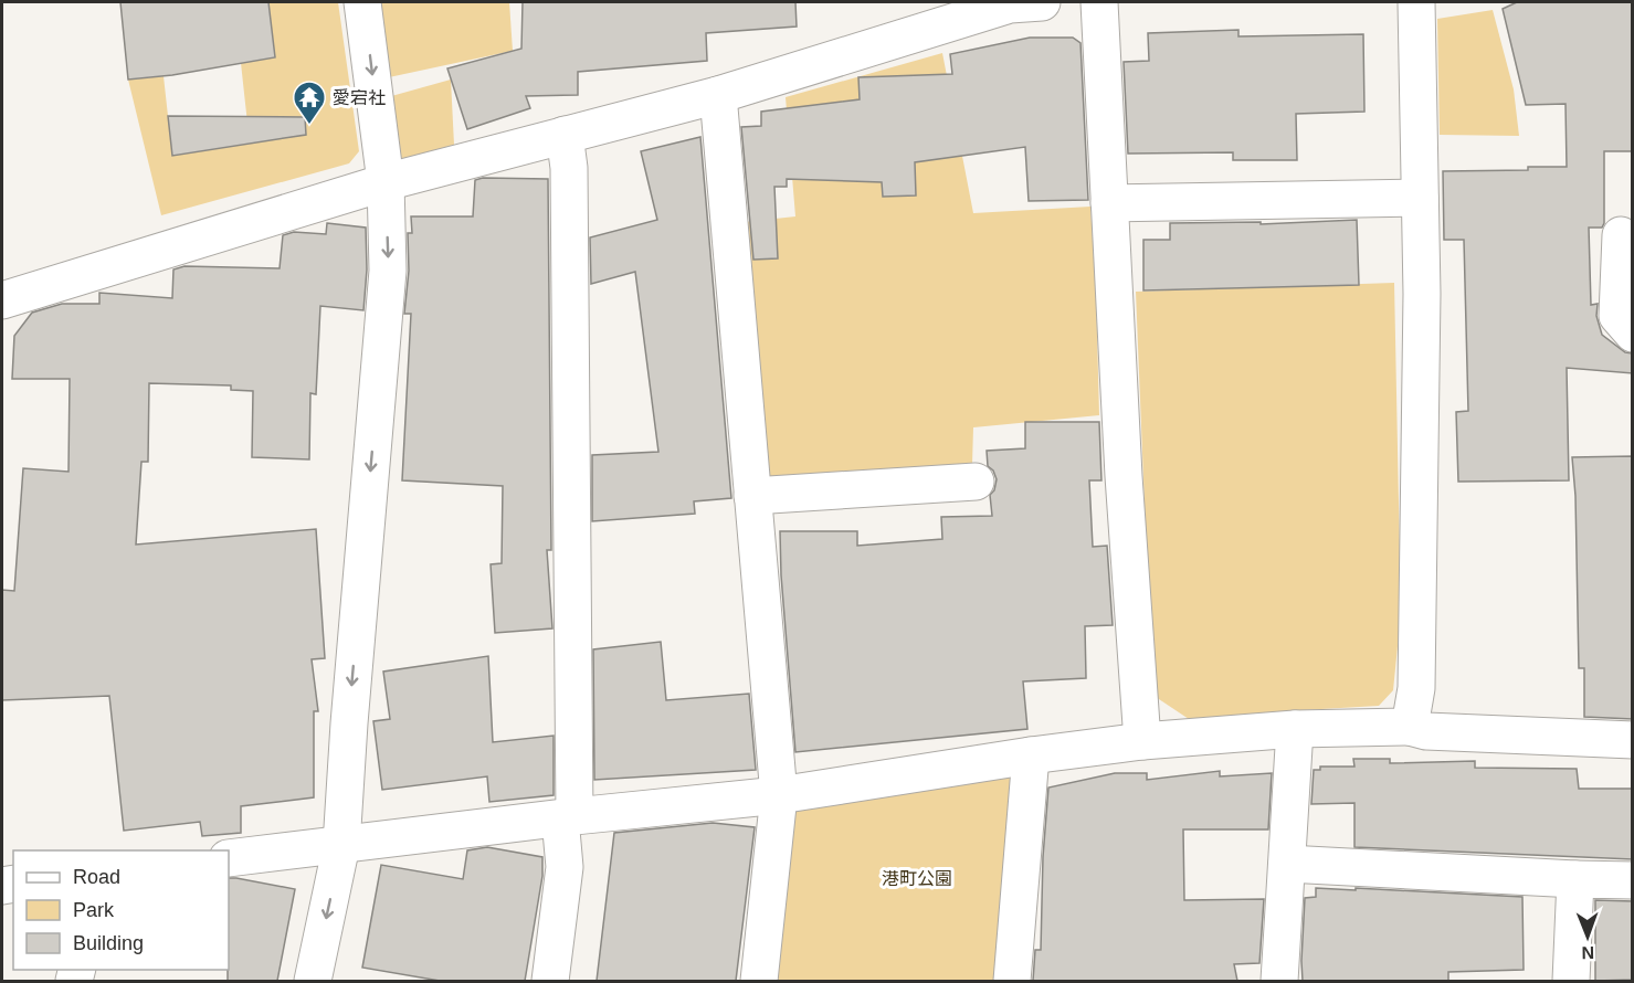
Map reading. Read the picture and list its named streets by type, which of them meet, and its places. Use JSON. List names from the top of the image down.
{
  "parks": ["港町公園"],
  "places": {
    "temple": ["愛宕社"]
  },
  "legend": ["Road", "Park", "Building"],
  "north": "bottom"
}
